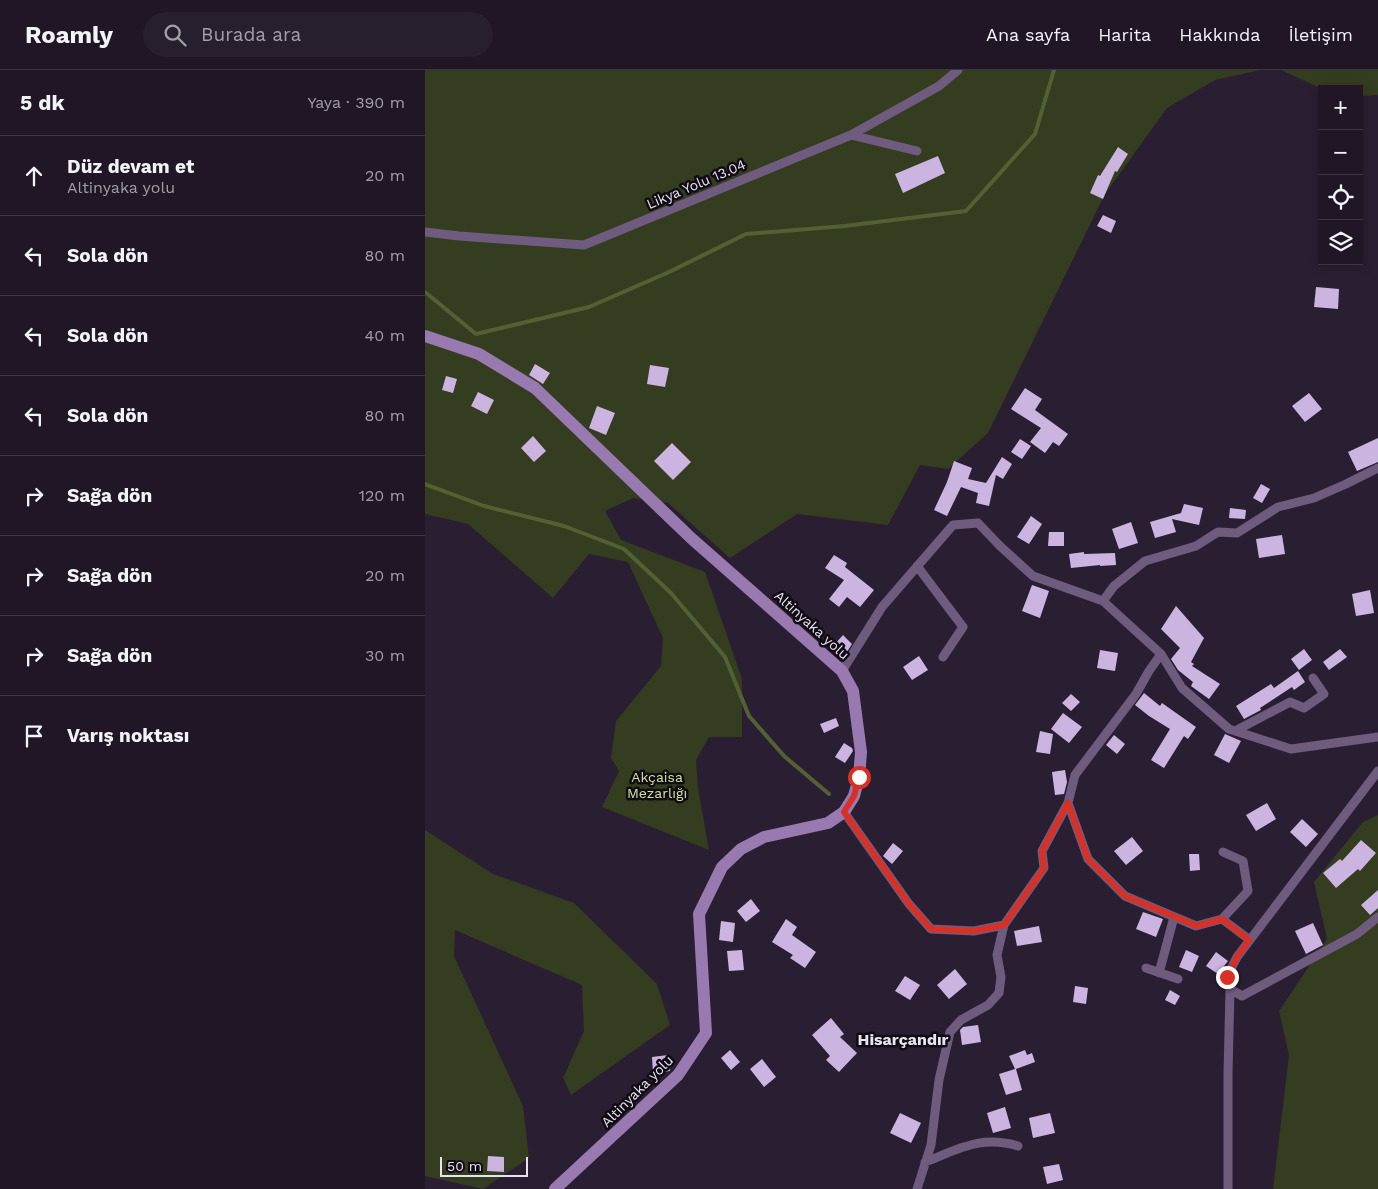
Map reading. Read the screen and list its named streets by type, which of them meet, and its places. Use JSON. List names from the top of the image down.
{
  "streets": {
    "main road": ["Altinyaka yolu"],
    "street": ["Likya Yolu 13.04"]
  },
  "districts": ["Hisarçandır"],
  "parks": ["Akçaisa Mezarlığı"],
  "scale_bar": "50 m",
  "page": {
    "header": "Roamly",
    "search": "Burada ara",
    "nav": [
      "Ana sayfa",
      "Harita",
      "Hakkında",
      "İletişim"
    ],
    "heading": ["5 dk", "Yaya · 390 m"],
    "map_buttons": ["+", "−"],
    "list": [
      ["Düz devam et", "Altinyaka yolu", "20 m"],
      ["Sola dön", "80 m"],
      ["Sola dön", "40 m"],
      ["Sola dön", "80 m"],
      ["Sağa dön", "120 m"],
      ["Sağa dön", "20 m"],
      ["Sağa dön", "30 m"],
      "Varış noktası"
    ],
    "scale": "50 m"
  }
}
